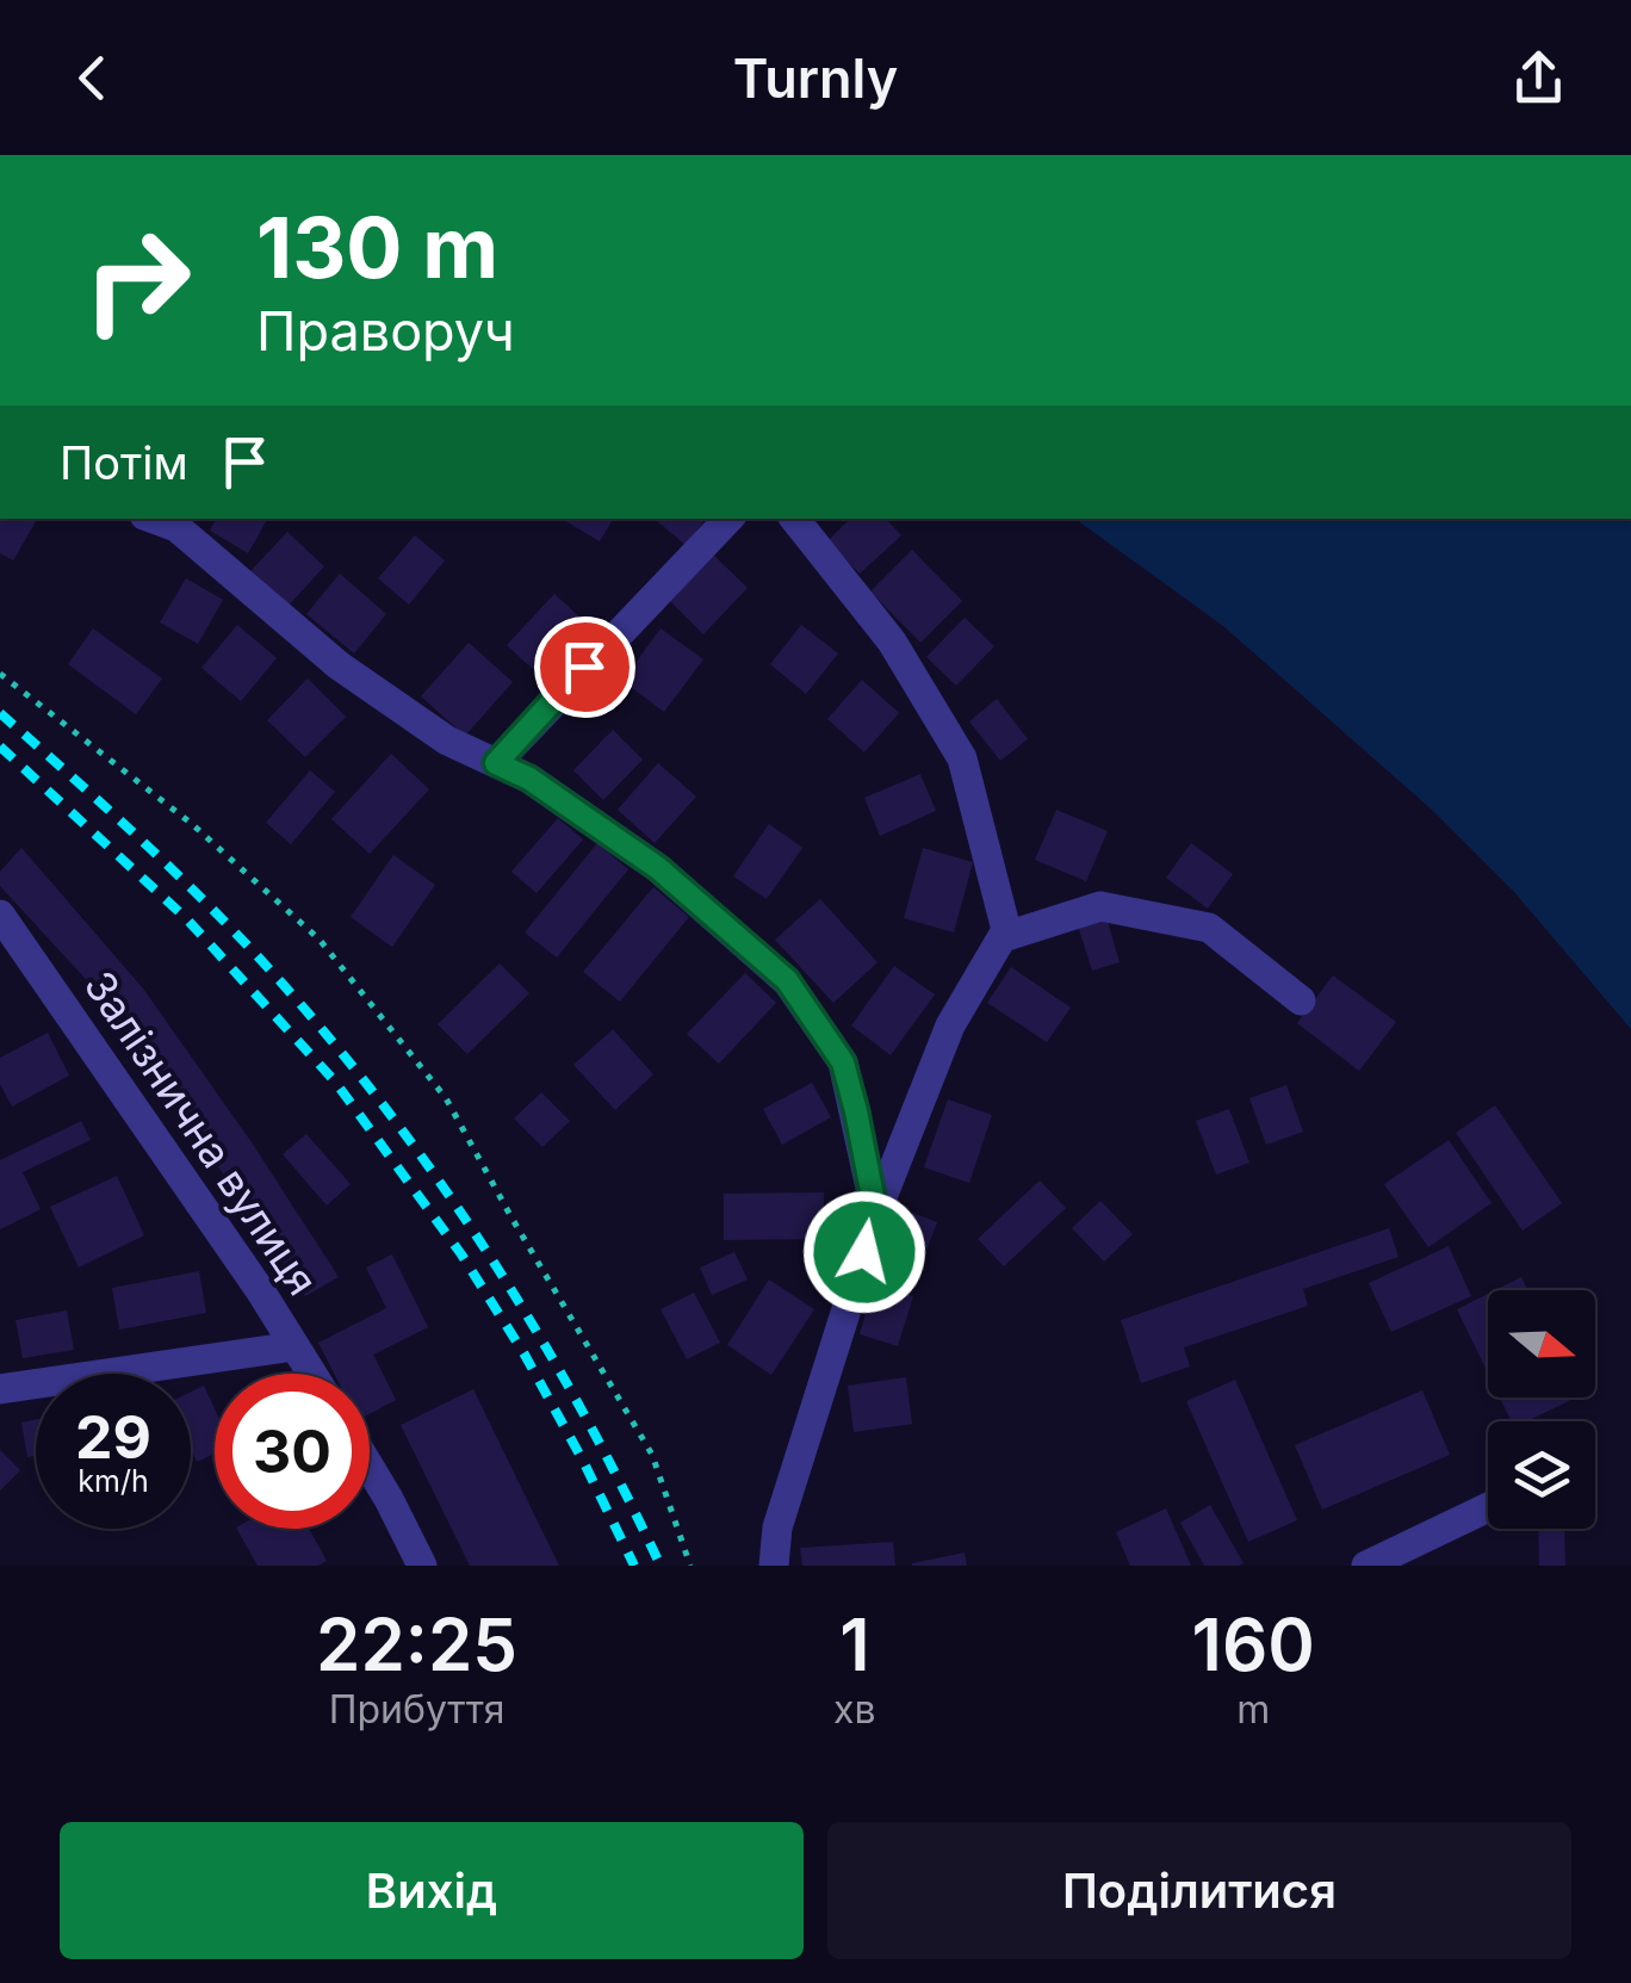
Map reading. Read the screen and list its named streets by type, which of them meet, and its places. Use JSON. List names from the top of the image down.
{
  "streets": {
    "street": ["Залізнична вулиця"]
  },
  "north": "right",
  "page": {
    "header": "Turnly",
    "turn": ["130 m", "Праворуч"],
    "then": "Потім",
    "speed": "29 km/h",
    "limit": "30",
    "eta": [
      "22:25",
      "Прибуття",
      "1",
      "хв",
      "160",
      "m"
    ],
    "buttons": ["Вихід", "Поділитися"]
  }
}
